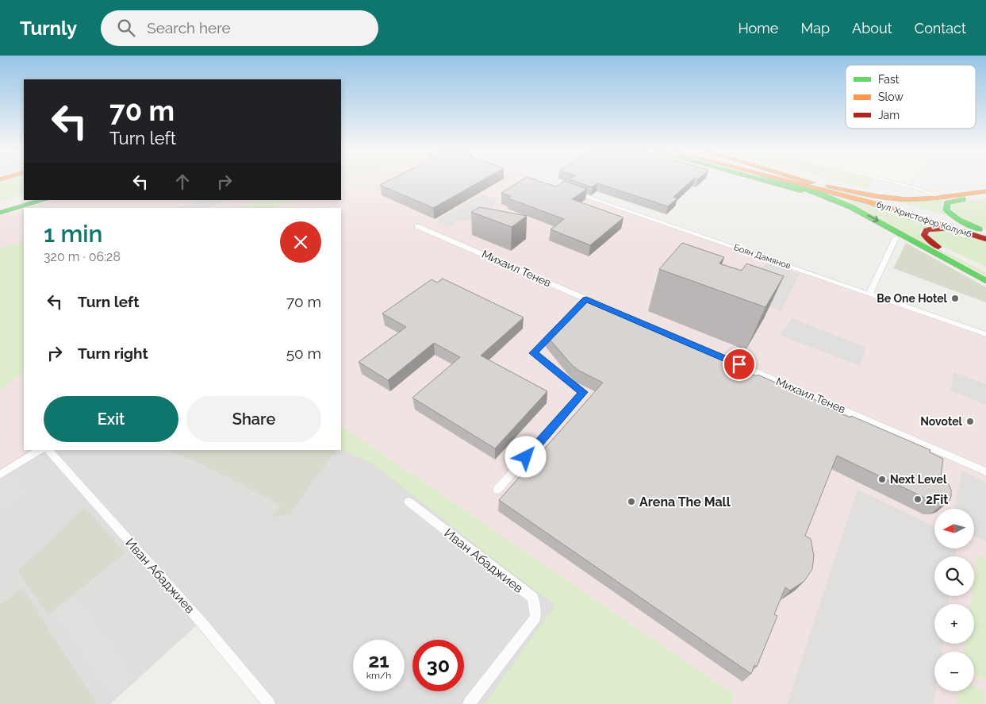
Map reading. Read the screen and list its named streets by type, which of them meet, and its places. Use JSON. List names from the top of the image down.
{
  "streets": {
    "main road": ["бул. Христофор Колумб"],
    "street": ["Боян Дамянов", "Михаил Тенев", "Иван Абаджиев"]
  },
  "places": [
    "Be One Hotel",
    "Novotel",
    "Next Level",
    "2Fit",
    "Arena The Mall"
  ],
  "legend": ["Fast", "Slow", "Jam"],
  "north": "left",
  "page": {
    "header": "Turnly",
    "search": "Search here",
    "nav": [
      "Home",
      "Map",
      "About",
      "Contact"
    ],
    "turn": ["70 m", "Turn left"],
    "heading": ["1 min", "320 m · 06:28"],
    "list": [
      {
        "name": "Turn left",
        "value": "70 m"
      },
      {
        "name": "Turn right",
        "value": "50 m"
      }
    ],
    "buttons": ["Exit", "Share"],
    "map_buttons": ["+", "−"],
    "speed": "21 km/h",
    "limit": "30"
  }
}
